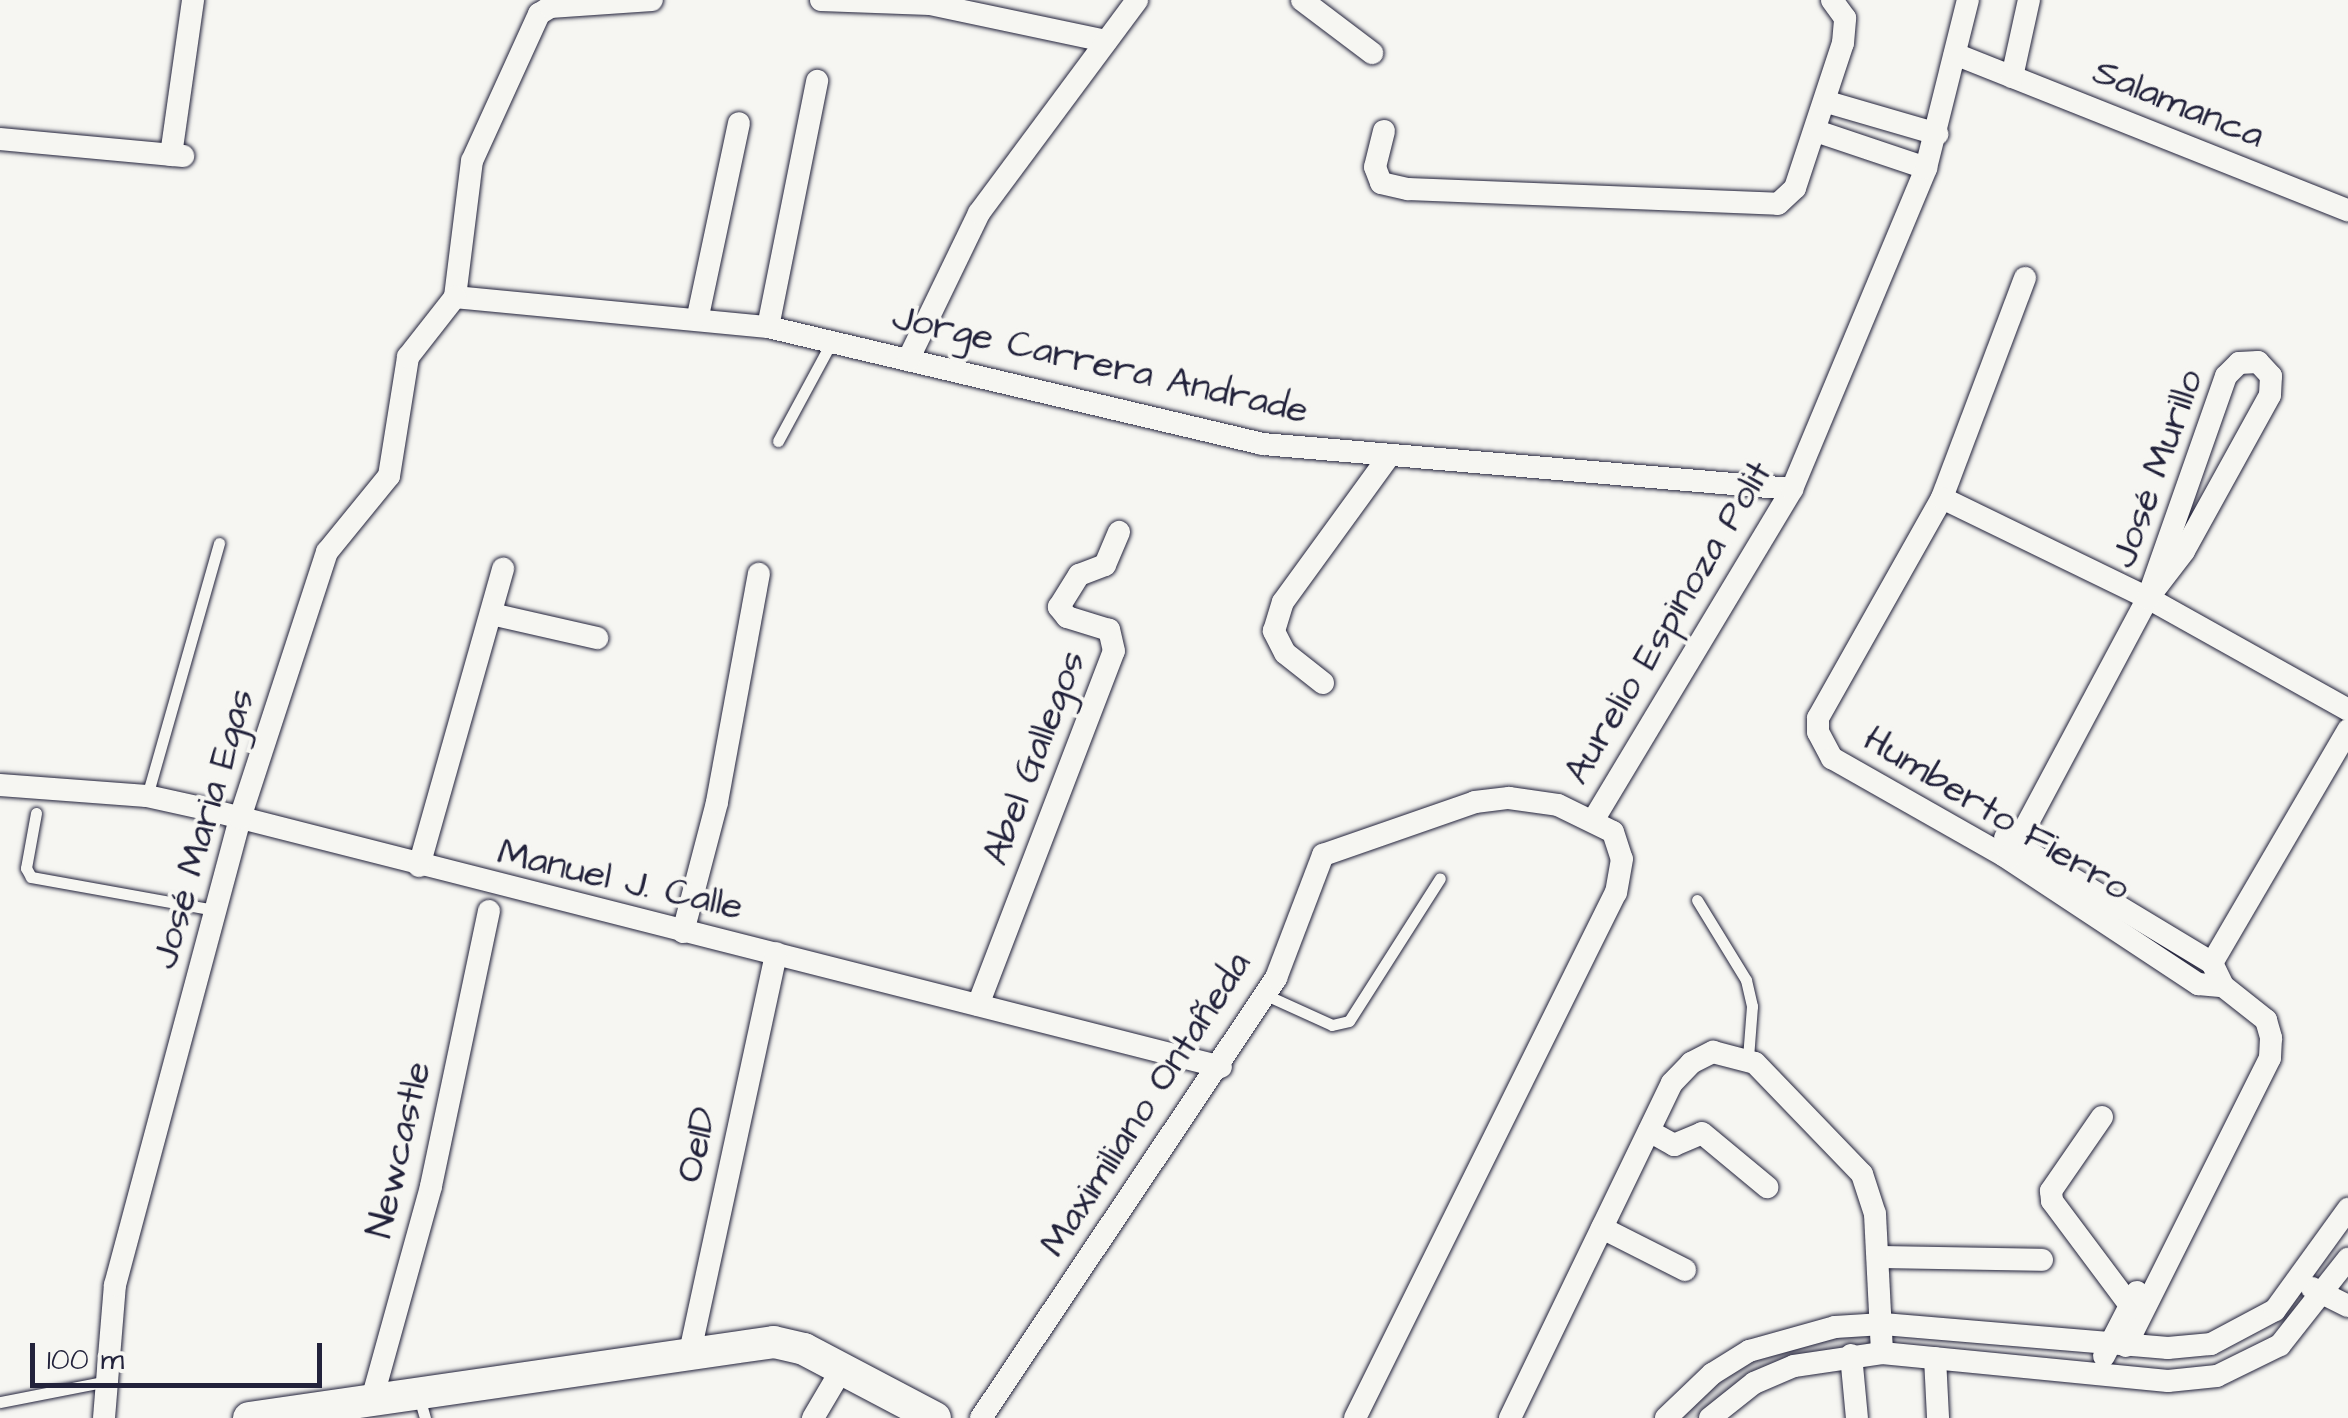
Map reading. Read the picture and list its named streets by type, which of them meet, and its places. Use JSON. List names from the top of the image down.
{
  "streets": {
    "street": [
      "Salamanca",
      "Jorge Carrera Andrade",
      "José Murillo",
      "Aurelio Espinoza Polit",
      "Abel Gallegos",
      "Humberto Fierro",
      "José Maria Egas",
      "Manuel J. Calle",
      "Maximiliano Ontañeda",
      "Oe1D",
      "Newcastle"
    ]
  },
  "crossings": [
    ["Salamanca", "Aurelio Espinoza Polit"],
    ["Jorge Carrera Andrade", "Aurelio Espinoza Polit"],
    ["Jorge Carrera Andrade", "José Maria Egas"],
    ["José Murillo", "Humberto Fierro"],
    ["Aurelio Espinoza Polit", "Maximiliano Ontañeda"],
    ["Abel Gallegos", "Manuel J. Calle"],
    ["José Maria Egas", "Manuel J. Calle"],
    ["Manuel J. Calle", "Maximiliano Ontañeda"],
    ["Manuel J. Calle", "Oe1D"]
  ],
  "scale_bar": "100 m"
}
